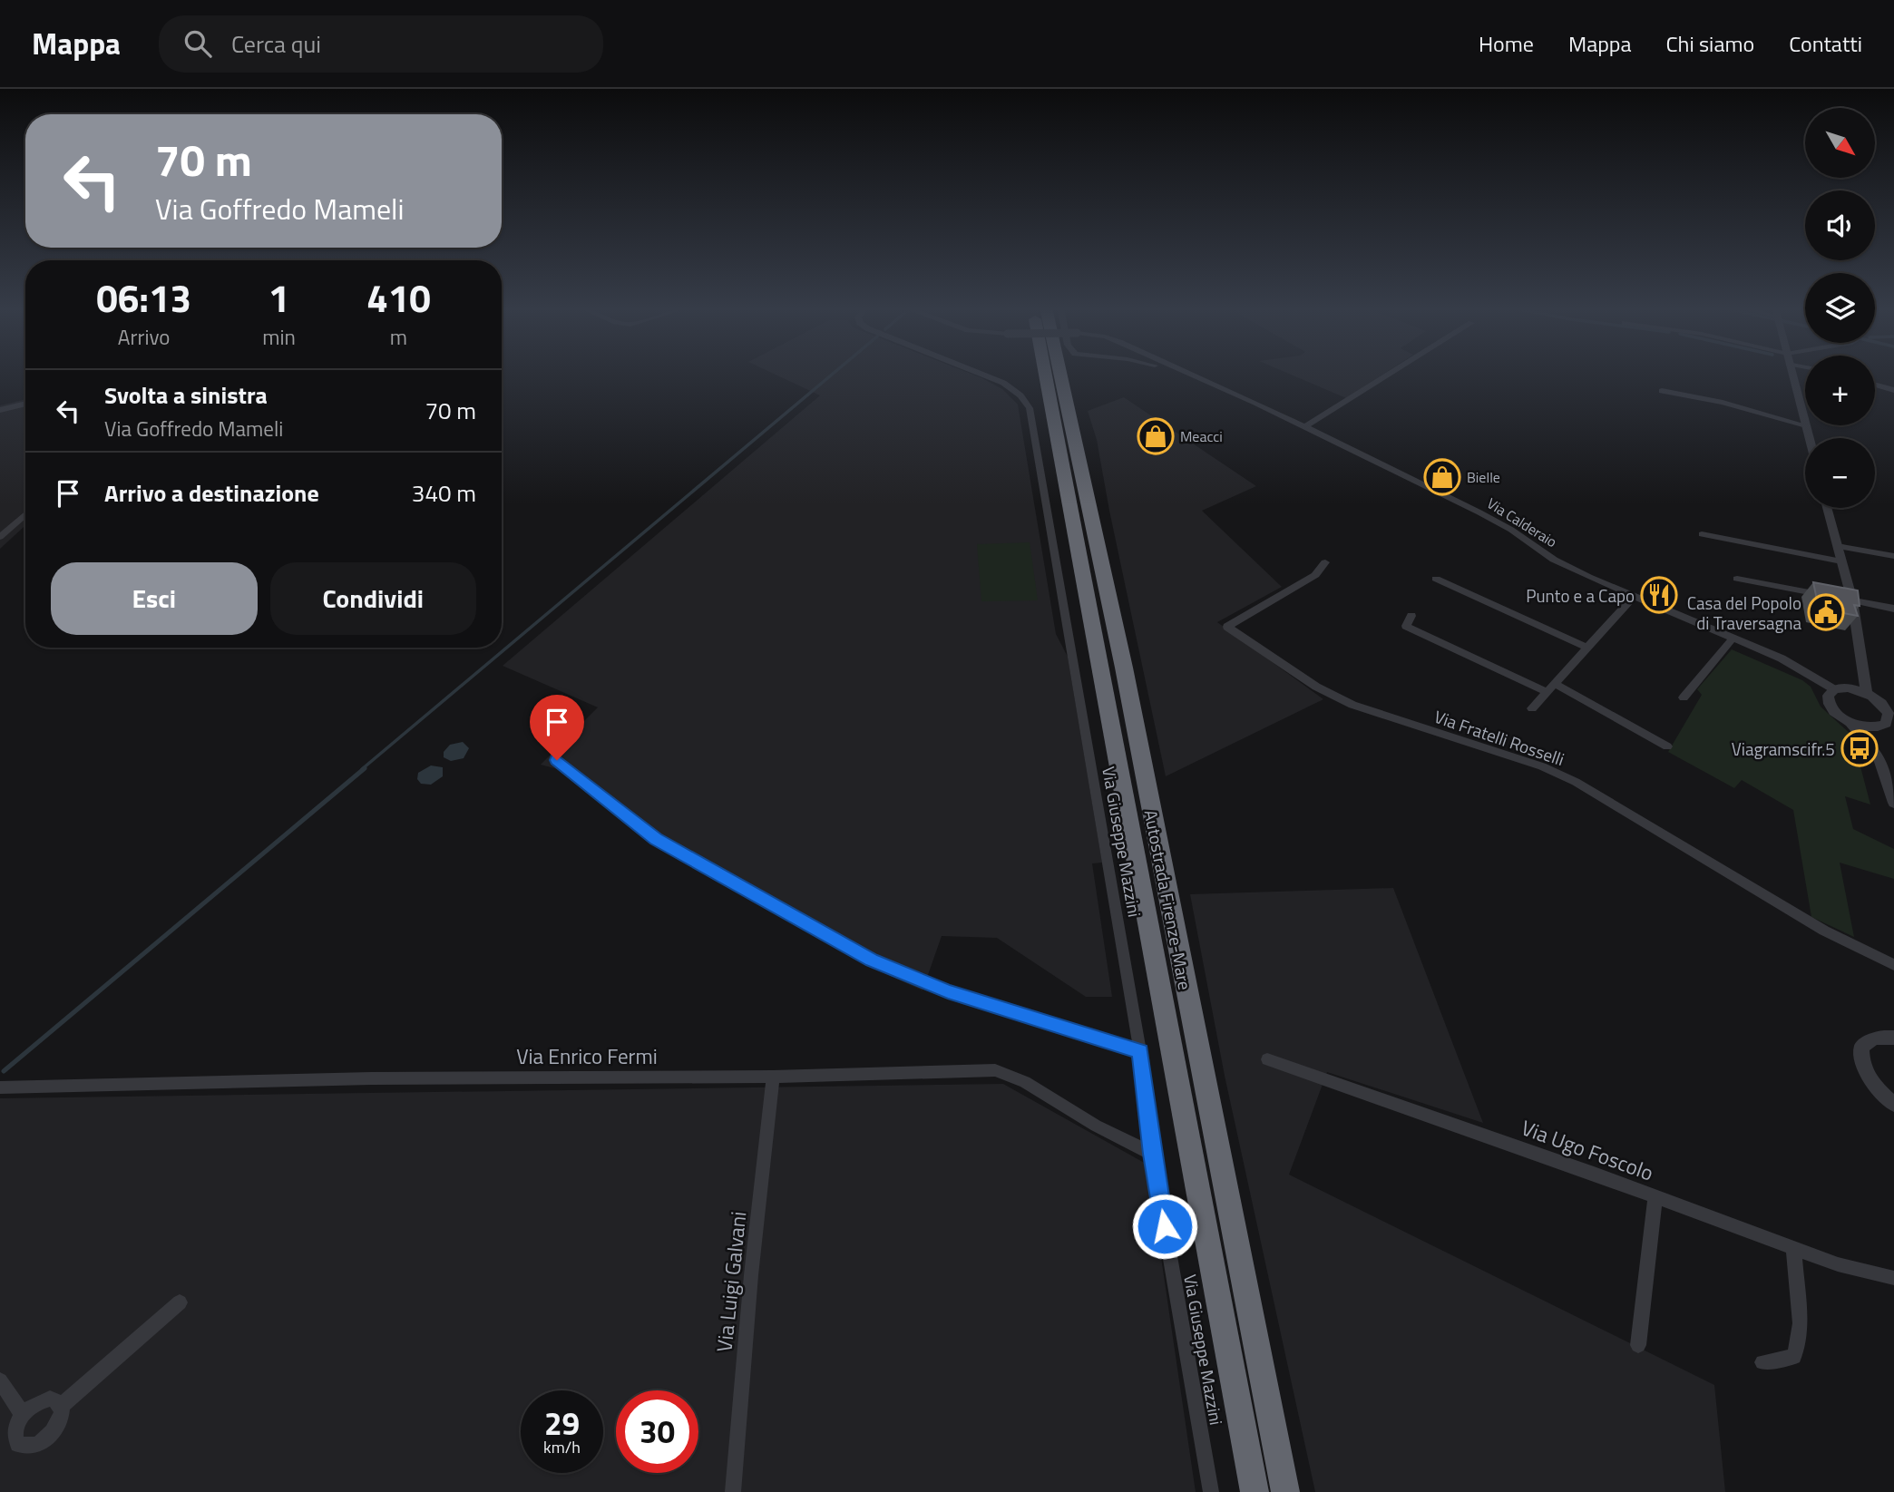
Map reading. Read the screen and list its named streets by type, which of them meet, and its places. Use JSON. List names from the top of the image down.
{
  "streets": {
    "highway": ["Autostrada Firenze-Mare"],
    "street": [
      "Via Calderaio",
      "Via Fratelli Rosselli",
      "Via Giuseppe Mazzini",
      "Via Enrico Fermi",
      "Via Ugo Foscolo",
      "Via Luigi Galvani"
    ]
  },
  "crossings": [
    ["Via Giuseppe Mazzini", "Via Enrico Fermi"],
    ["Via Enrico Fermi", "Via Luigi Galvani"]
  ],
  "places": {
    "shop": ["Meacci", "Bielle"],
    "restaurant": ["Punto e a Capo"],
    "public building": ["Casa del Popolo di Traversagna"],
    "bus stop": ["Viagramscifr.5"]
  },
  "north": "bottom right",
  "page": {
    "header": "Mappa",
    "search": "Cerca qui",
    "nav": [
      "Home",
      "Mappa",
      "Chi siamo",
      "Contatti"
    ],
    "map_buttons": ["+", "−"],
    "turn": ["70 m", "Via Goffredo Mameli"],
    "eta": [
      "06:13",
      "Arrivo",
      "1",
      "min",
      "410",
      "m"
    ],
    "list": [
      {
        "name": "Svolta a sinistra",
        "note": "Via Goffredo Mameli",
        "value": "70 m"
      },
      {
        "name": "Arrivo a destinazione",
        "value": "340 m"
      }
    ],
    "buttons": ["Esci", "Condividi"],
    "speed": "29 km/h",
    "limit": "30"
  }
}
